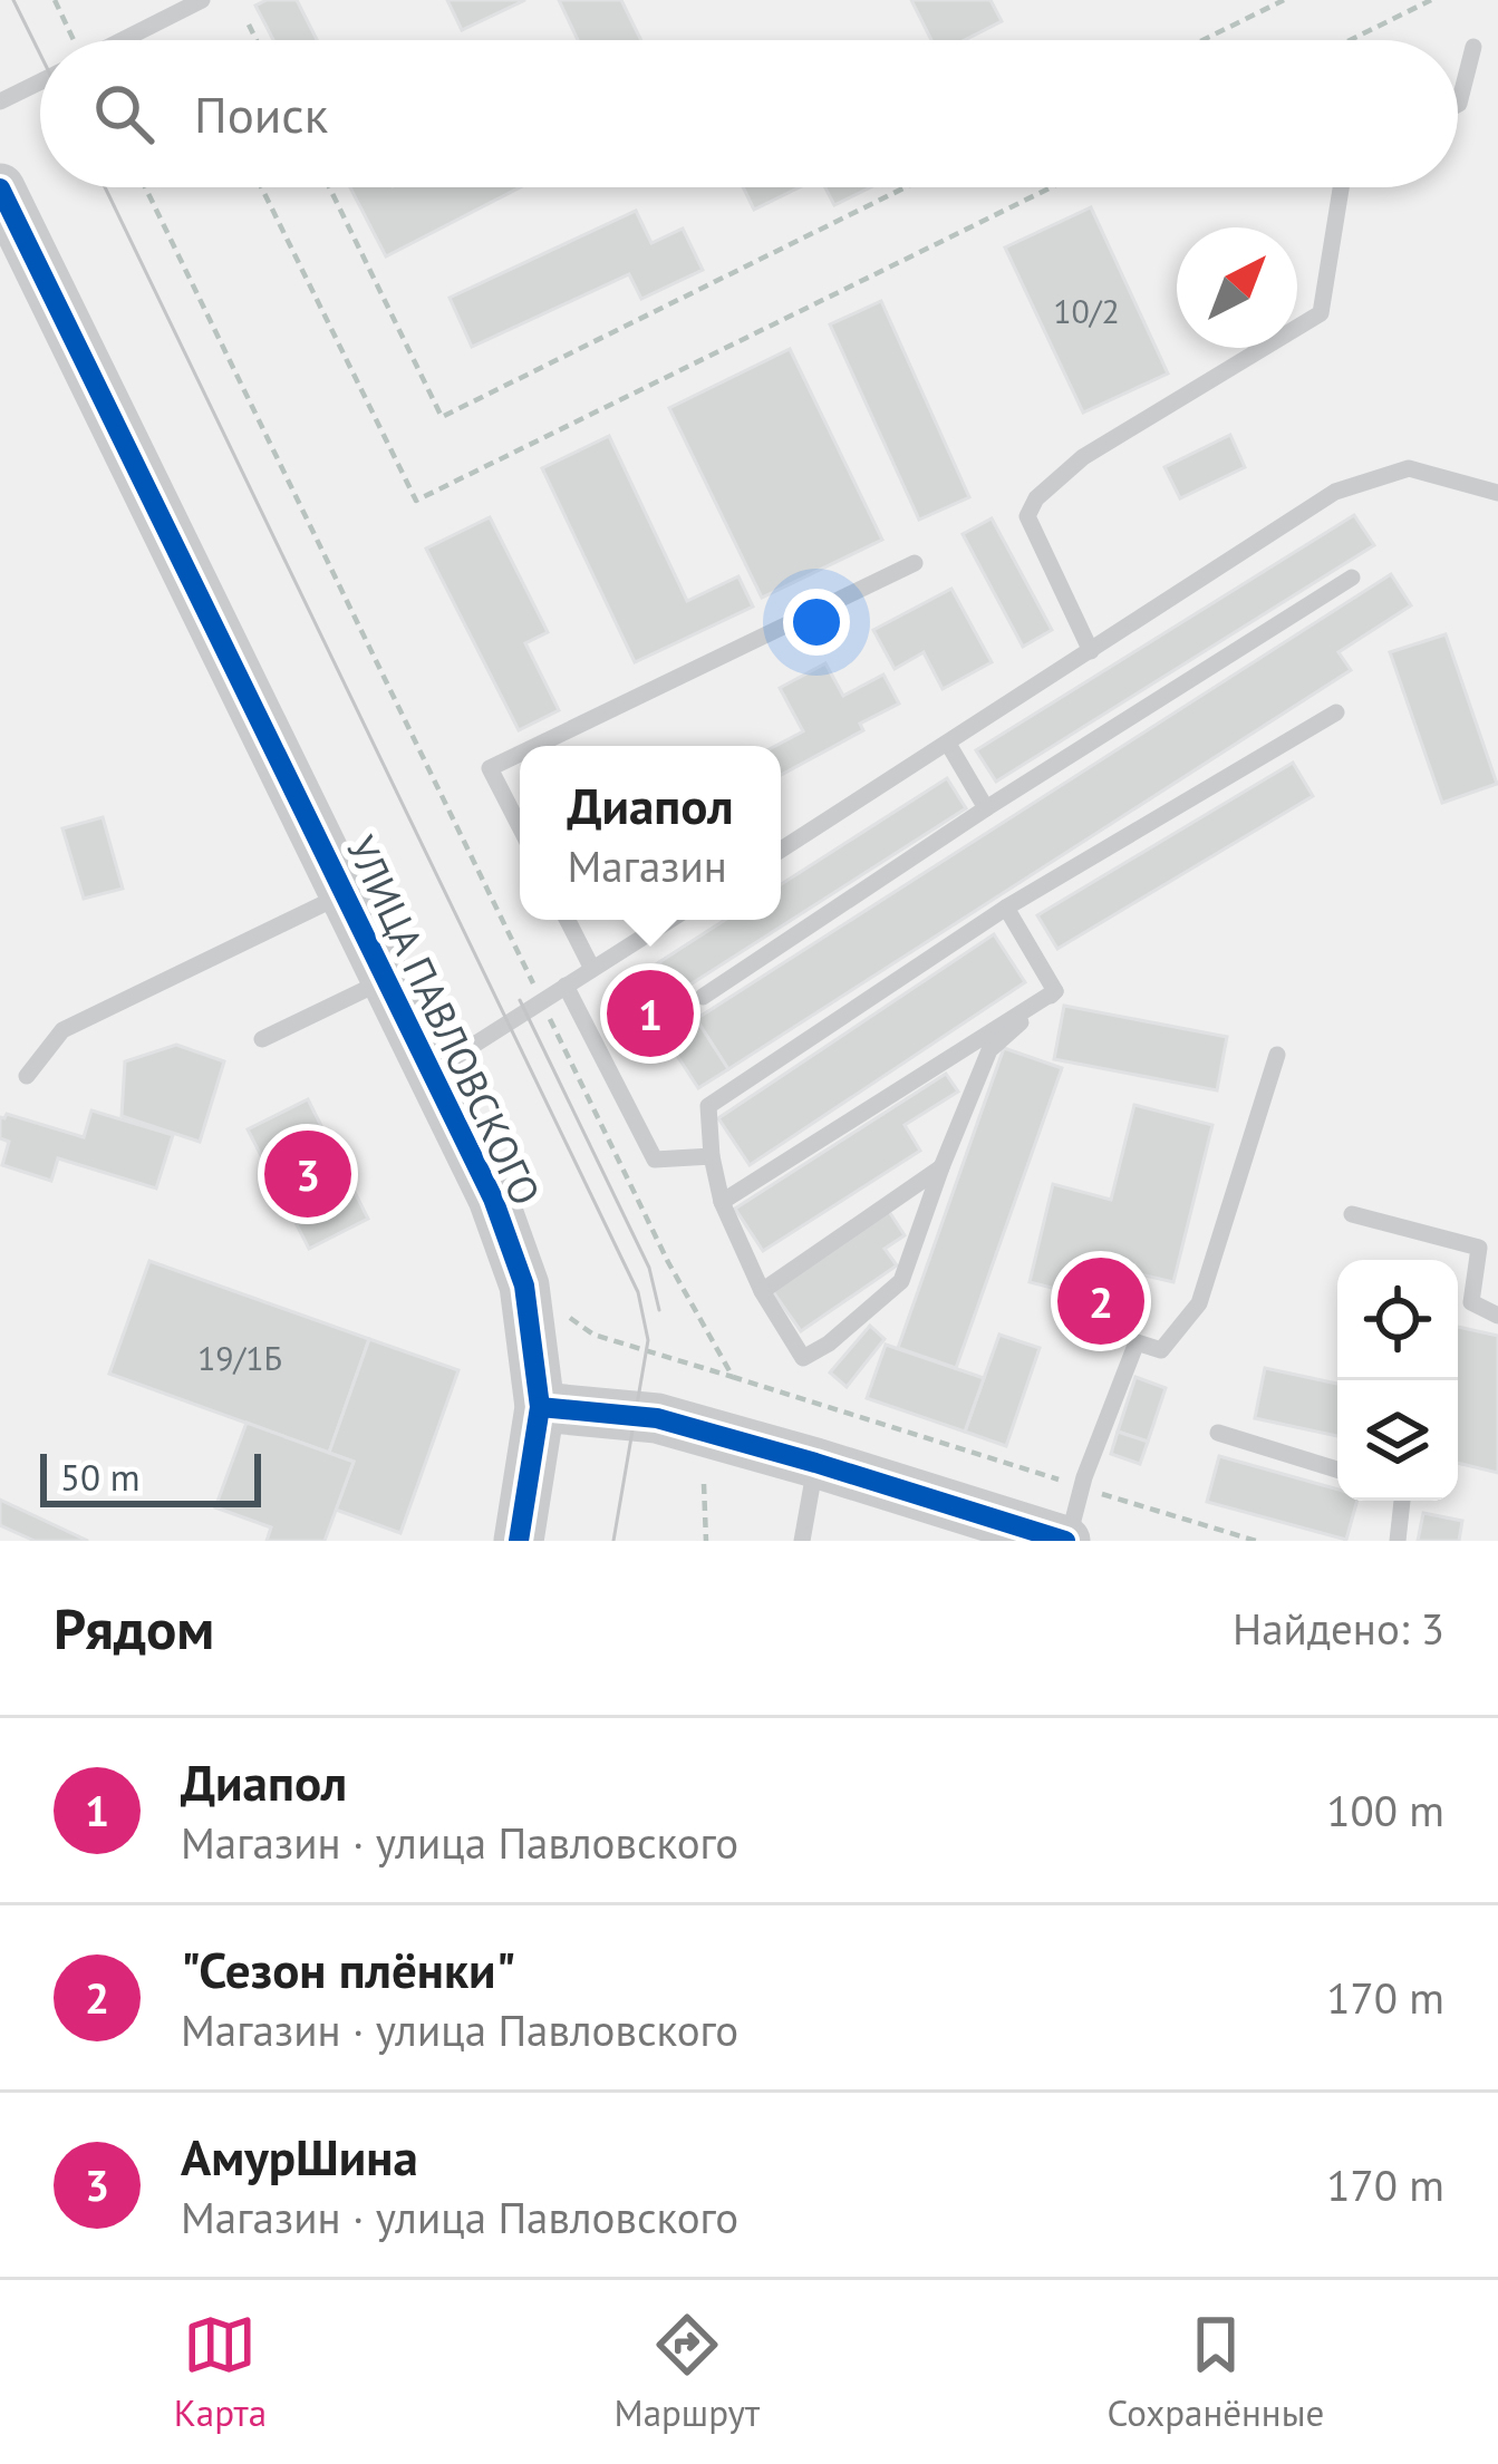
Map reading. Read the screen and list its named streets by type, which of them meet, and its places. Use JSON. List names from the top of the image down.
{
  "streets": {
    "street": ["УЛИЦА ПАВЛОВСКОГО"]
  },
  "house_numbers": ["10/2", "19/1Б"],
  "scale_bar": "50 m",
  "north": "top right",
  "page": {
    "search": "Поиск",
    "popup": ["Диапол", "Магазин"],
    "pins": ["1", "3", "2"],
    "scale": "50 m",
    "heading": ["Рядом", "Найдено: 3"],
    "list": [
      {
        "mark": "1",
        "name": "Диапол",
        "note": "Магазин · улица Павловского",
        "value": "100 m"
      },
      {
        "mark": "2",
        "name": "\"Сезон плёнки\"",
        "note": "Магазин · улица Павловского",
        "value": "170 m"
      },
      {
        "mark": "3",
        "name": "АмурШина",
        "note": "Магазин · улица Павловского",
        "value": "170 m"
      }
    ],
    "nav": ["Карта", "Маршрут", "Сохранённые"]
  }
}
